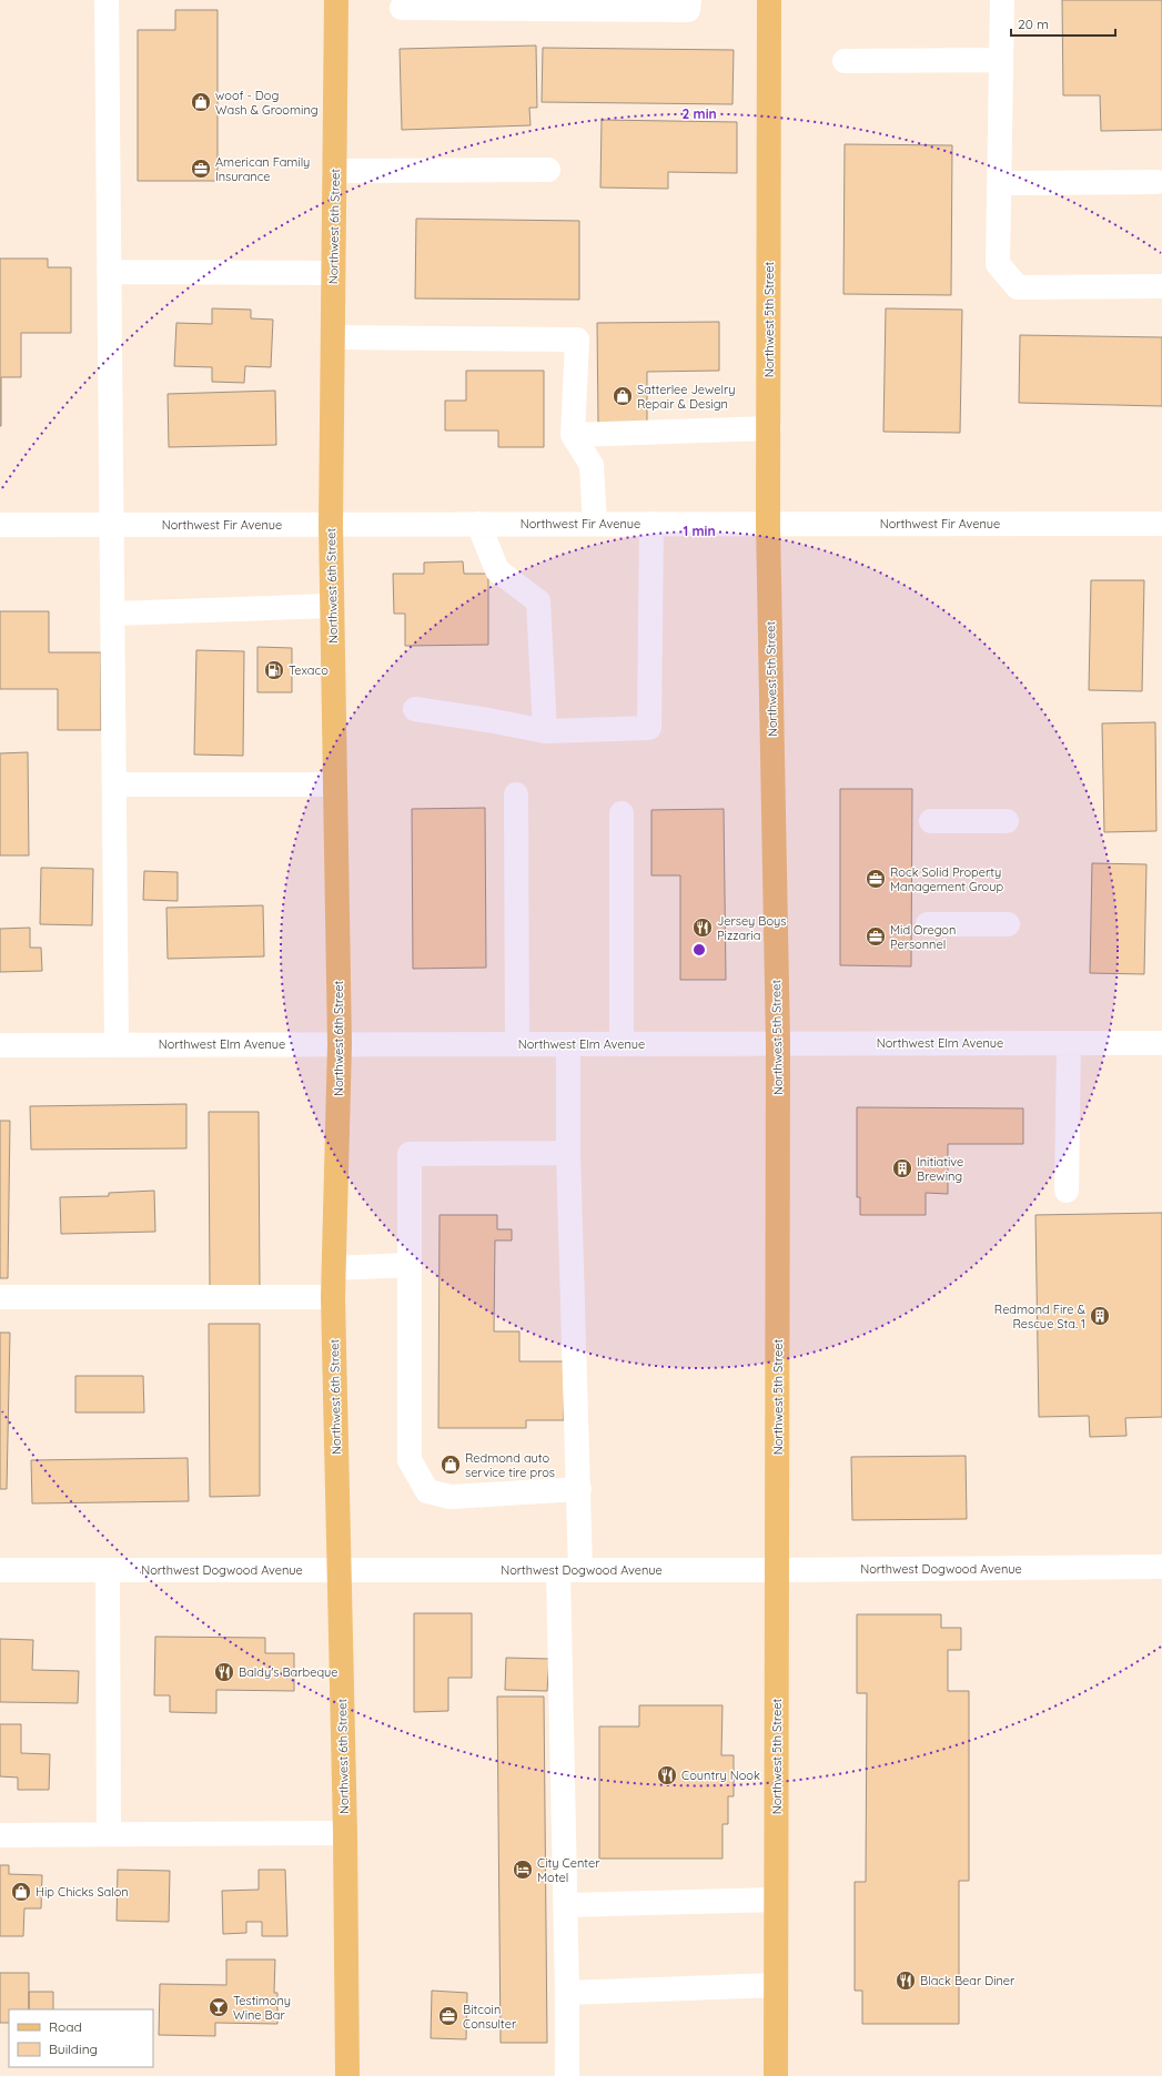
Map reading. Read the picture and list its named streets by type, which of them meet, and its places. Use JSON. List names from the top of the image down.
{
  "streets": {
    "main road": ["Northwest 6th Street", "Northwest 5th Street"],
    "street": ["Northwest Fir Avenue", "Northwest Elm Avenue", "Northwest Dogwood Avenue"]
  },
  "crossings": [
    ["Northwest 6th Street", "Northwest Fir Avenue"],
    ["Northwest 6th Street", "Northwest Elm Avenue"],
    ["Northwest 6th Street", "Northwest Dogwood Avenue"],
    ["Northwest 5th Street", "Northwest Fir Avenue"],
    ["Northwest 5th Street", "Northwest Elm Avenue"],
    ["Northwest 5th Street", "Northwest Dogwood Avenue"]
  ],
  "places": {
    "shop": [
      "woof - Dog Wash & Grooming",
      "Satterlee Jewelry Repair & Design",
      "Redmond auto service tire pros",
      "Hip Chicks Salon"
    ],
    "office": [
      "American Family Insurance",
      "Rock Solid Property Management Group",
      "Mid Oregon Personnel",
      "Bitcoin Consulter"
    ],
    "fuel station": ["Texaco"],
    "restaurant": [
      "Jersey Boys Pizzaria",
      "Baldy's Barbeque",
      "Country Nook",
      "Black Bear Diner"
    ],
    "building": ["Initiative Brewing", "Redmond Fire & Rescue Sta. 1"],
    "hotel": ["City Center Motel"],
    "bar": ["Testimony Wine Bar"]
  },
  "legend": ["Road", "Building"],
  "scale_bar": "20 m",
  "rings": ["2 min", "1 min"]
}
